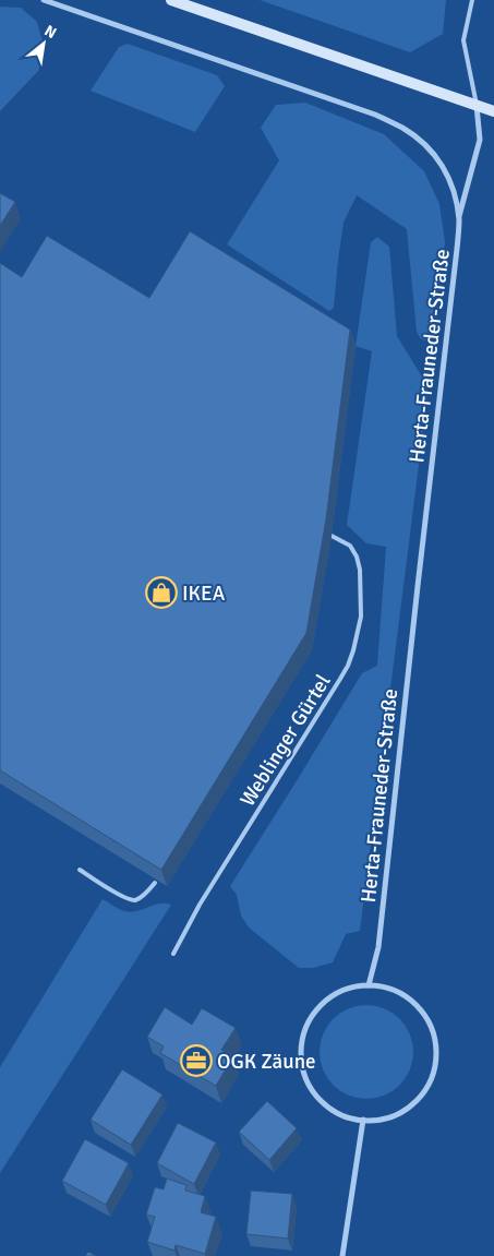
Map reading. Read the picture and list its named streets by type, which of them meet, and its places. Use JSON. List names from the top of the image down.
{
  "streets": {
    "street": ["Herta-Frauneder-Straße"],
    "lane": ["Weblinger Gürtel"]
  },
  "places": {
    "shop": ["IKEA"],
    "office": ["OGK Zäune"]
  },
  "north": "top right"
}
